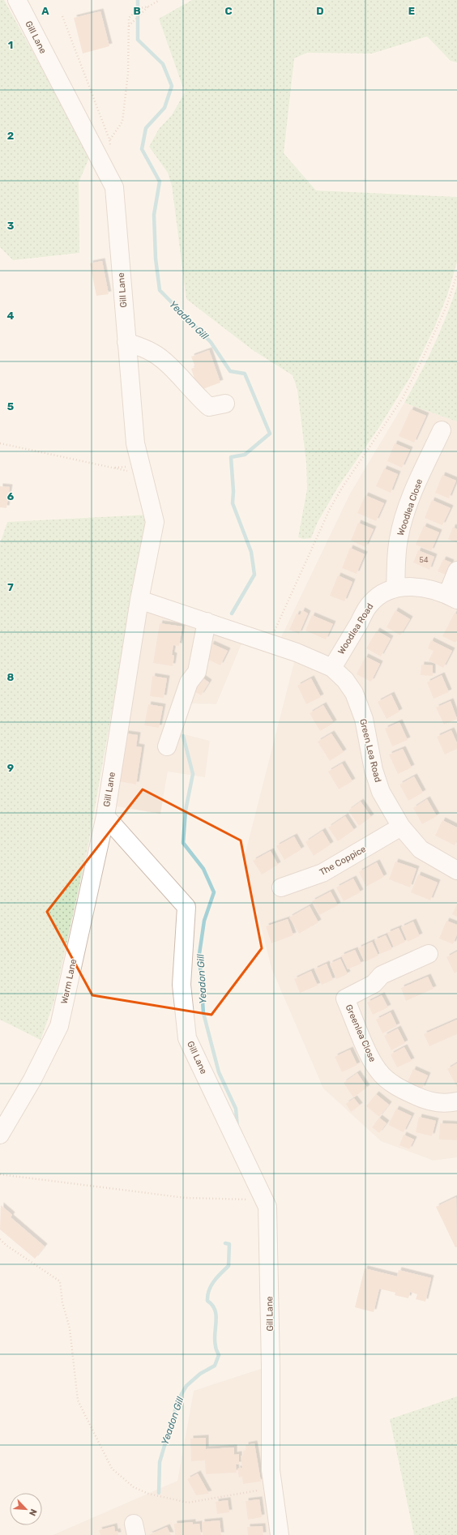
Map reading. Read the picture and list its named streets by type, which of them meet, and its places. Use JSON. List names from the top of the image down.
{
  "streets": {
    "street": [
      "Gill Lane",
      "Woodlea Close",
      "Woodlea Road",
      "Green Lea Road",
      "The Coppice",
      "Warm Lane",
      "Greenlea Close"
    ]
  },
  "crossings": [
    ["Gill Lane", "Warm Lane"],
    ["Woodlea Close", "Woodlea Road"],
    ["Woodlea Road", "Green Lea Road"],
    ["Green Lea Road", "The Coppice"]
  ],
  "water": ["Yeadon Gill"],
  "house_numbers": ["54"],
  "north": "bottom right",
  "grid": {
    "columns": [
      "A",
      "B",
      "C",
      "D",
      "E"
    ],
    "rows": [
      "1",
      "2",
      "3",
      "4",
      "5",
      "6",
      "7",
      "8",
      "9"
    ]
  }
}
